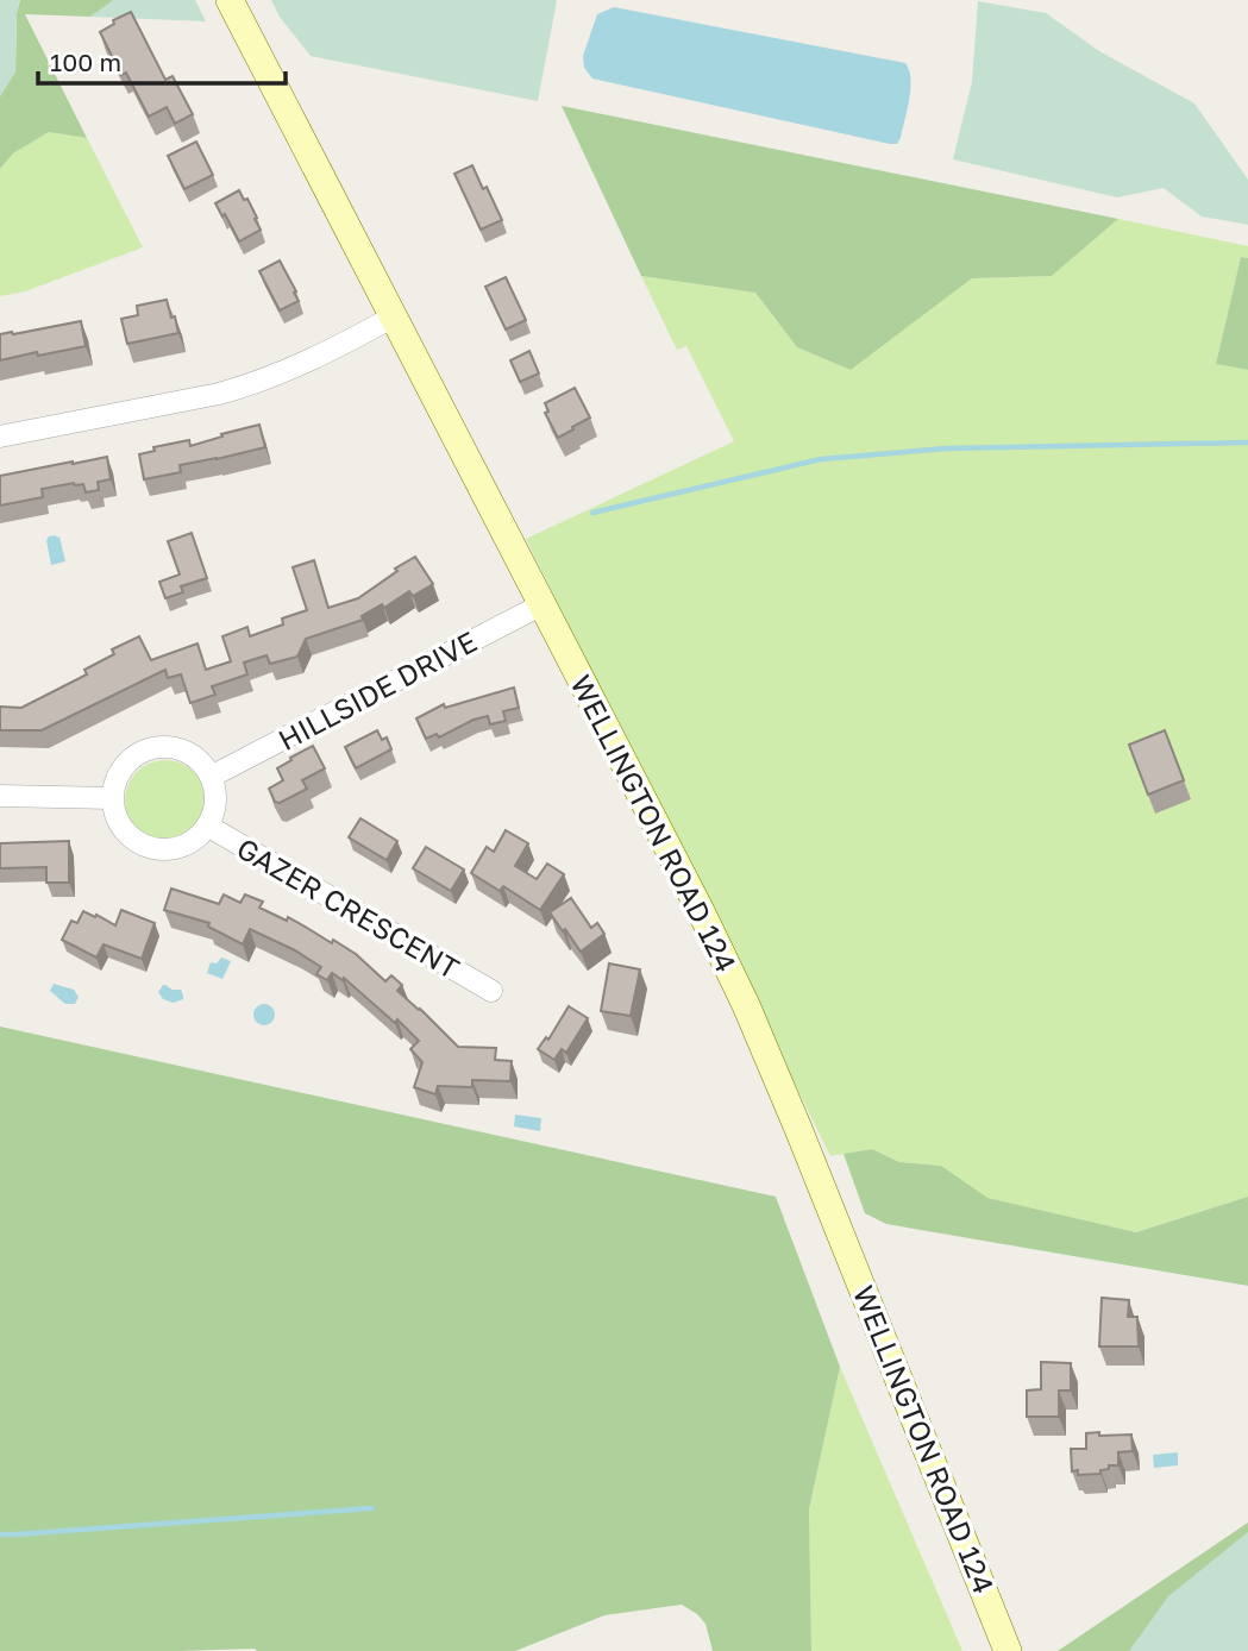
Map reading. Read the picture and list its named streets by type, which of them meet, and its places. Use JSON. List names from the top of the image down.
{
  "streets": {
    "main road": ["WELLINGTON ROAD 124"],
    "street": ["HILLSIDE DRIVE", "GAZER CRESCENT"]
  },
  "crossings": [
    ["HILLSIDE DRIVE", "WELLINGTON ROAD 124"],
    ["HILLSIDE DRIVE", "GAZER CRESCENT"]
  ],
  "scale_bar": "100 m"
}
